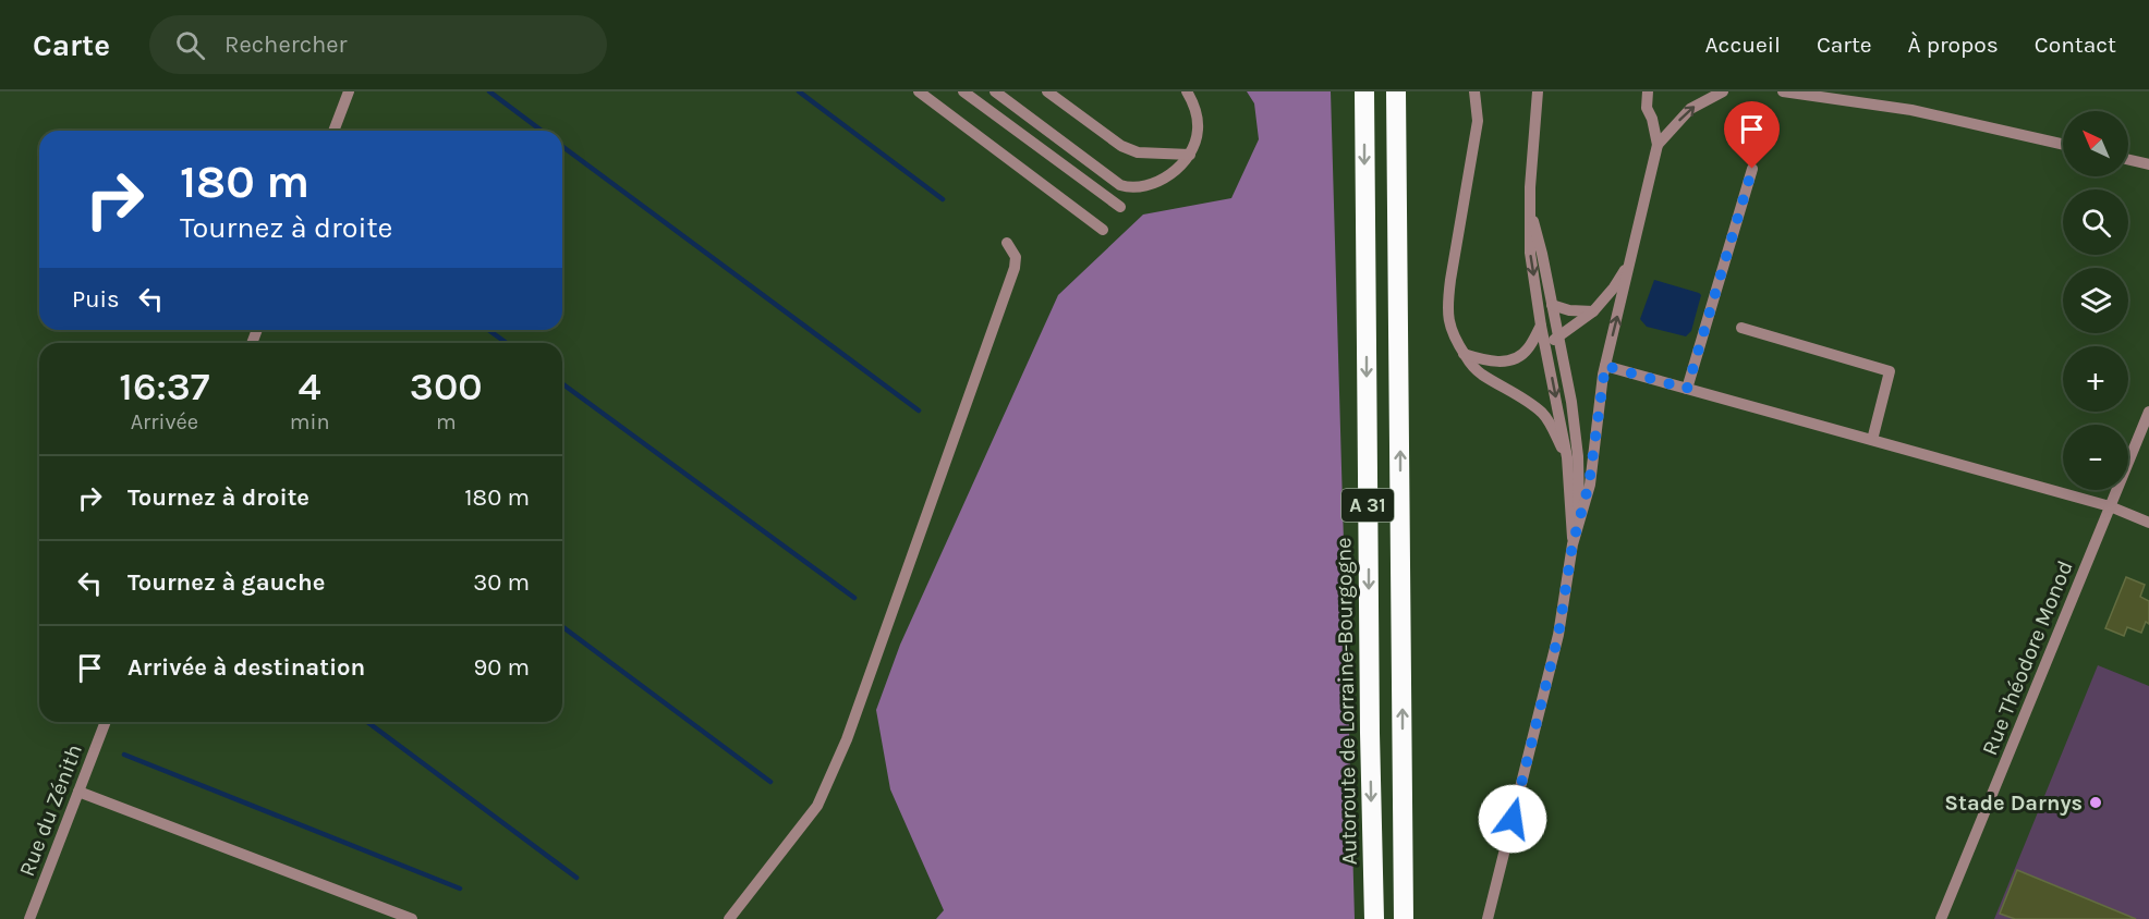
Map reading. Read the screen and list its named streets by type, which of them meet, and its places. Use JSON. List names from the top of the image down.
{
  "streets": {
    "highway": ["A 31", "Autoroute de Lorraine-Bourgogne"],
    "street": ["Rue Théodore Monod", "Rue du Zénith"]
  },
  "places": ["Stade Darnys"],
  "north": "top left",
  "page": {
    "header": "Carte",
    "search": "Rechercher",
    "nav": [
      "Accueil",
      "Carte",
      "À propos",
      "Contact"
    ],
    "map_buttons": ["+", "−"],
    "turn": ["180 m", "Tournez à droite"],
    "then": "Puis",
    "eta": [
      "16:37",
      "Arrivée",
      "4",
      "min",
      "300",
      "m"
    ],
    "list": [
      {
        "name": "Tournez à droite",
        "value": "180 m"
      },
      {
        "name": "Tournez à gauche",
        "value": "30 m"
      },
      {
        "name": "Arrivée à destination",
        "value": "90 m"
      }
    ]
  }
}
